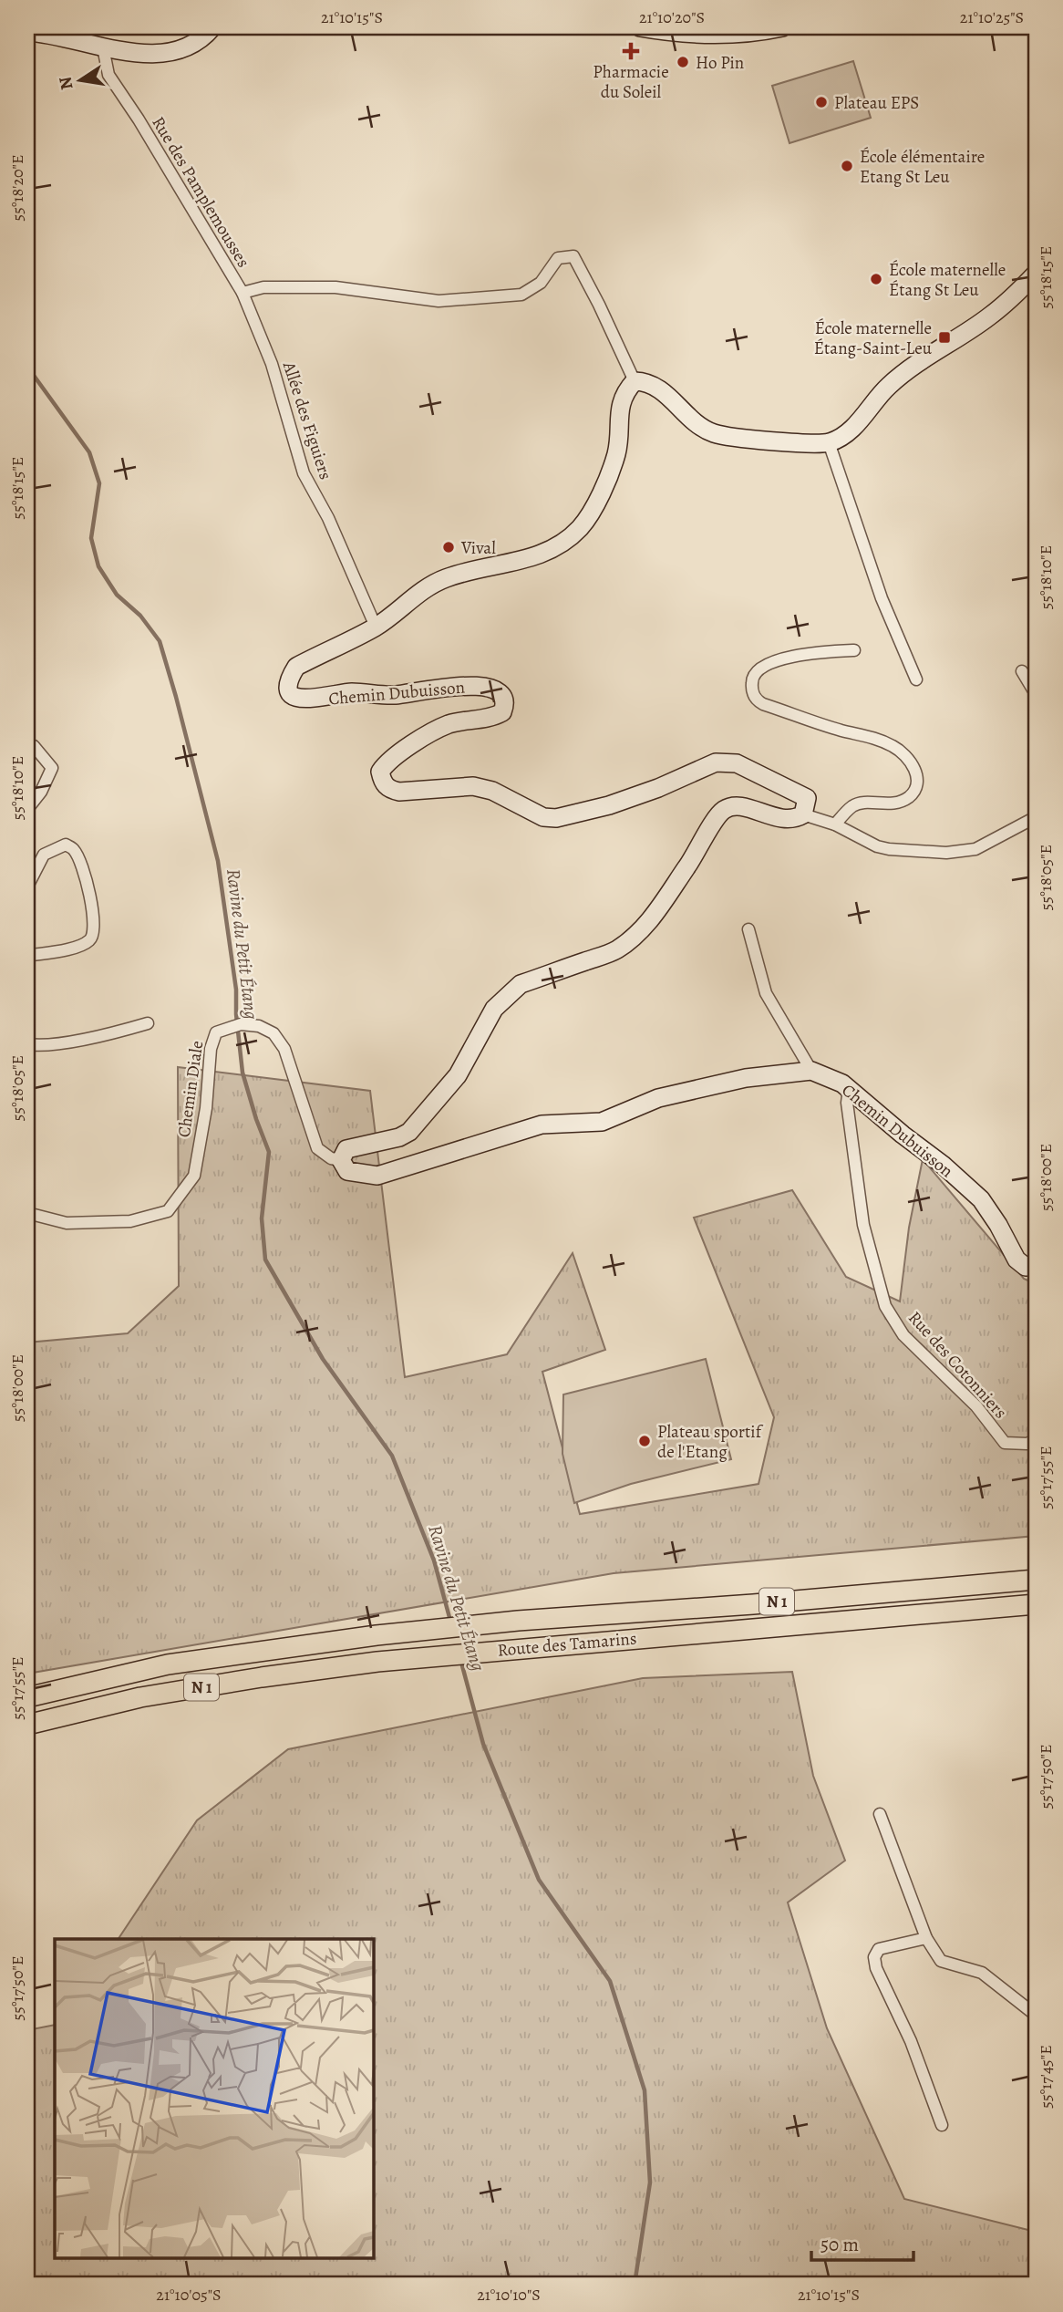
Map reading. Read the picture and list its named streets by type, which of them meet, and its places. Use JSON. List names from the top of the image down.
{
  "streets": {
    "highway": ["N 1", "Route des Tamarins"],
    "main road": ["Chemin Dubuisson"],
    "street": [
      "Rue des Pamplemousses",
      "Allée des Figuiers",
      "Chemin Diale",
      "Rue des Cotonniers"
    ]
  },
  "crossings": [
    ["Rue des Pamplemousses", "Allée des Figuiers"],
    ["Rue des Pamplemousses", "Chemin Dubuisson"],
    ["Allée des Figuiers", "Chemin Dubuisson"],
    ["Chemin Dubuisson", "Chemin Diale"],
    ["Chemin Dubuisson", "Rue des Cotonniers"]
  ],
  "water": ["Ravine du Petit Étang"],
  "places": {
    "health": ["Pharmacie du Soleil"],
    "other": [
      "Ho Pin",
      "Plateau EPS",
      "École élémentaire Etang St Leu",
      "École maternelle Étang St Leu",
      "Vival",
      "Plateau sportif de l'Etang"
    ],
    "transit": ["École maternelle Étang-Saint-Leu"]
  },
  "scale_bar": "50 m",
  "north": "left",
  "coordinates": [
    "21°10'15\"S",
    "21°10'20\"S",
    "21°10'25\"S",
    "55°18'20\"E",
    "55°18'15\"E",
    "55°18'10\"E",
    "55°18'05\"E",
    "55°18'00\"E",
    "55°17'55\"E",
    "55°17'50\"E",
    "55°17'45\"E",
    "21°10'05\"S",
    "21°10'10\"S"
  ]
}
